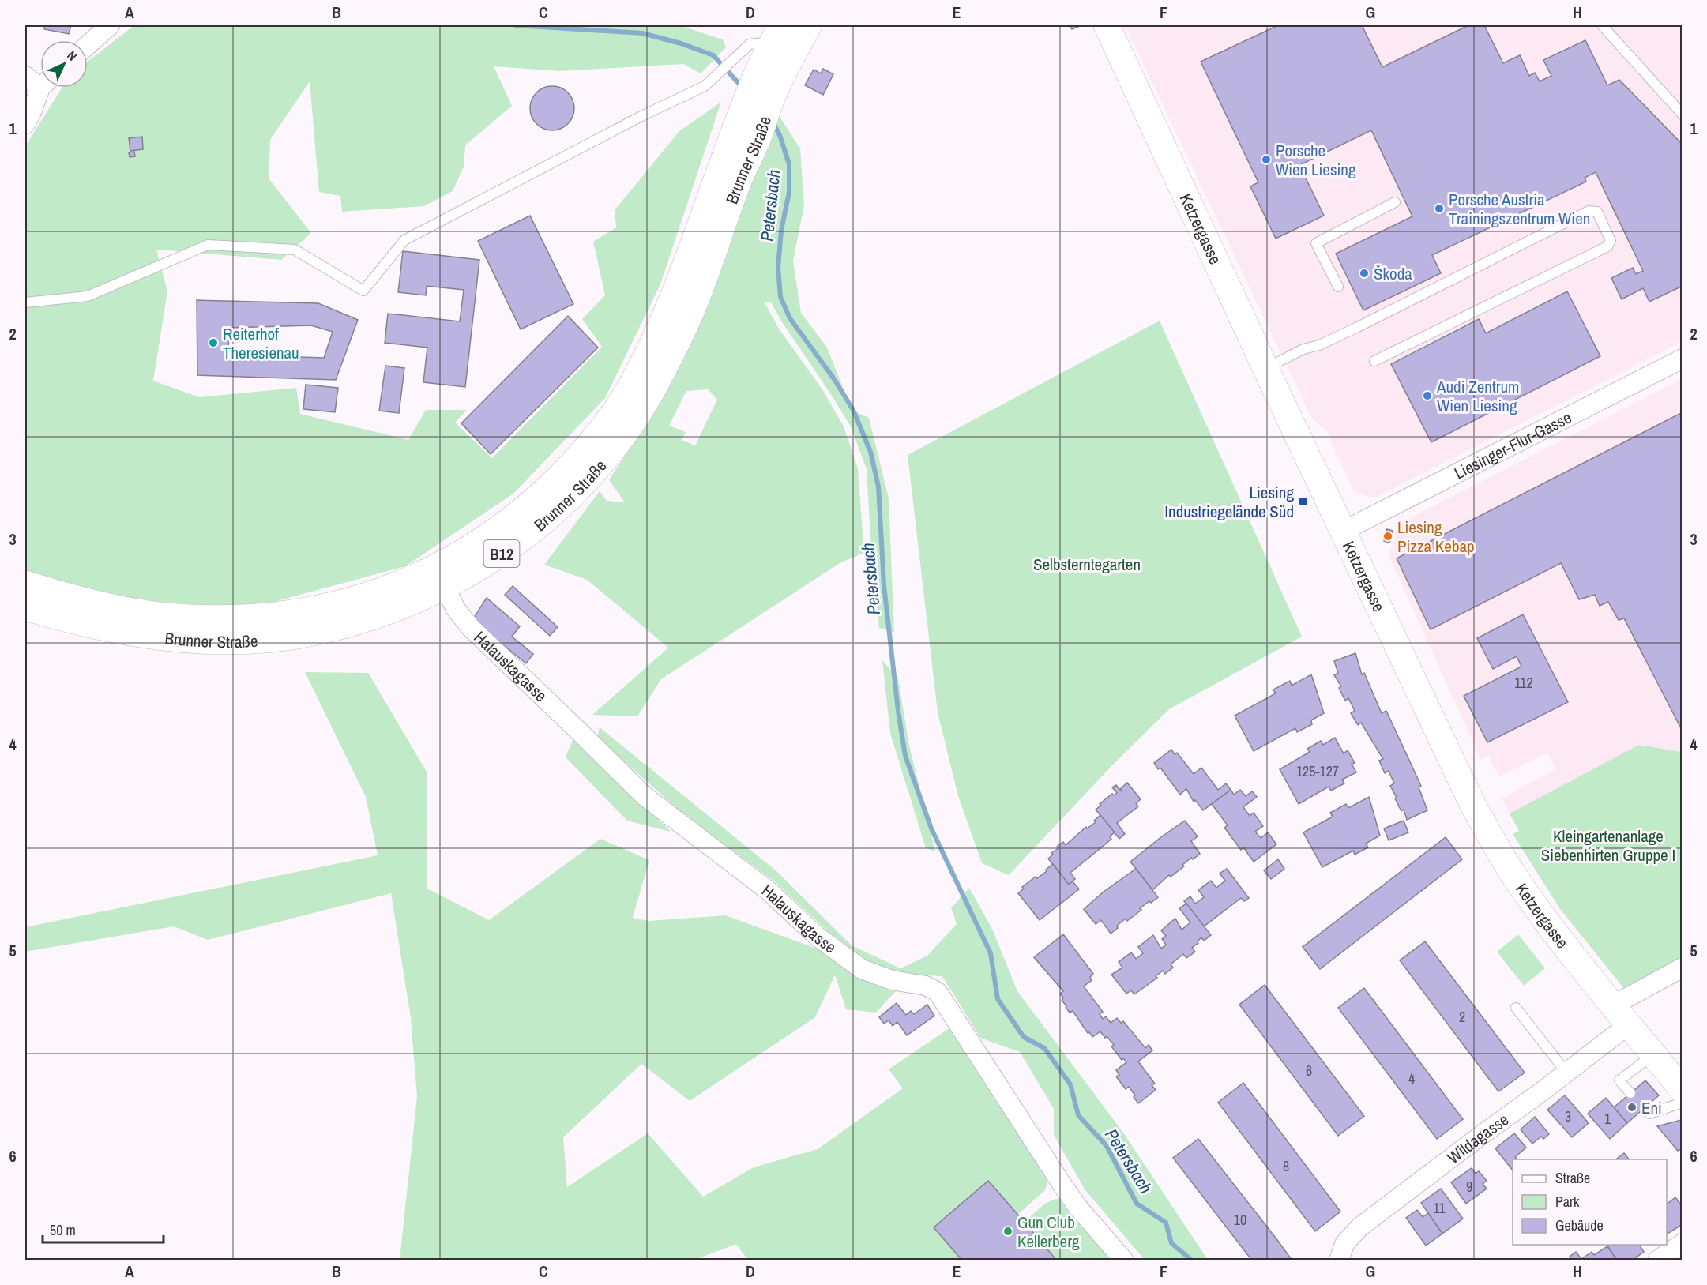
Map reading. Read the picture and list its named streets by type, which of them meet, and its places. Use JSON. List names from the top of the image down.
{
  "streets": {
    "main road": ["Brunner Straße", "Ketzergasse", "B12"],
    "street": ["Liesinger-Flur-Gasse", "Halauskagasse", "Wildagasse"]
  },
  "crossings": [
    ["Brunner Straße", "Halauskagasse"],
    ["Ketzergasse", "Liesinger-Flur-Gasse"],
    ["Ketzergasse", "Wildagasse"]
  ],
  "water": ["Petersbach"],
  "parks": ["Selbsterntegarten", "Kleingartenanlage Siebenhirten Gruppe I"],
  "places": {
    "other": [
      "Porsche Wien Liesing",
      "Porsche Austria Trainingszentrum Wien",
      "Škoda",
      "Reiterhof Theresienau",
      "Audi Zentrum Wien Liesing",
      "Liesing Pizza Kebap",
      "Eni",
      "Gun Club Kellerberg"
    ],
    "transit": ["Liesing Industriegelände Süd"]
  },
  "house_numbers": [
    "112",
    "125-127",
    "2",
    "6",
    "4",
    "3",
    "1",
    "8",
    "9",
    "11",
    "10"
  ],
  "legend": ["Straße", "Park", "Gebäude"],
  "scale_bar": "50 m",
  "north": "top right",
  "grid": {
    "columns": [
      "A",
      "B",
      "C",
      "D",
      "E",
      "F",
      "G",
      "H"
    ],
    "rows": [
      "1",
      "2",
      "3",
      "4",
      "5",
      "6"
    ]
  }
}
